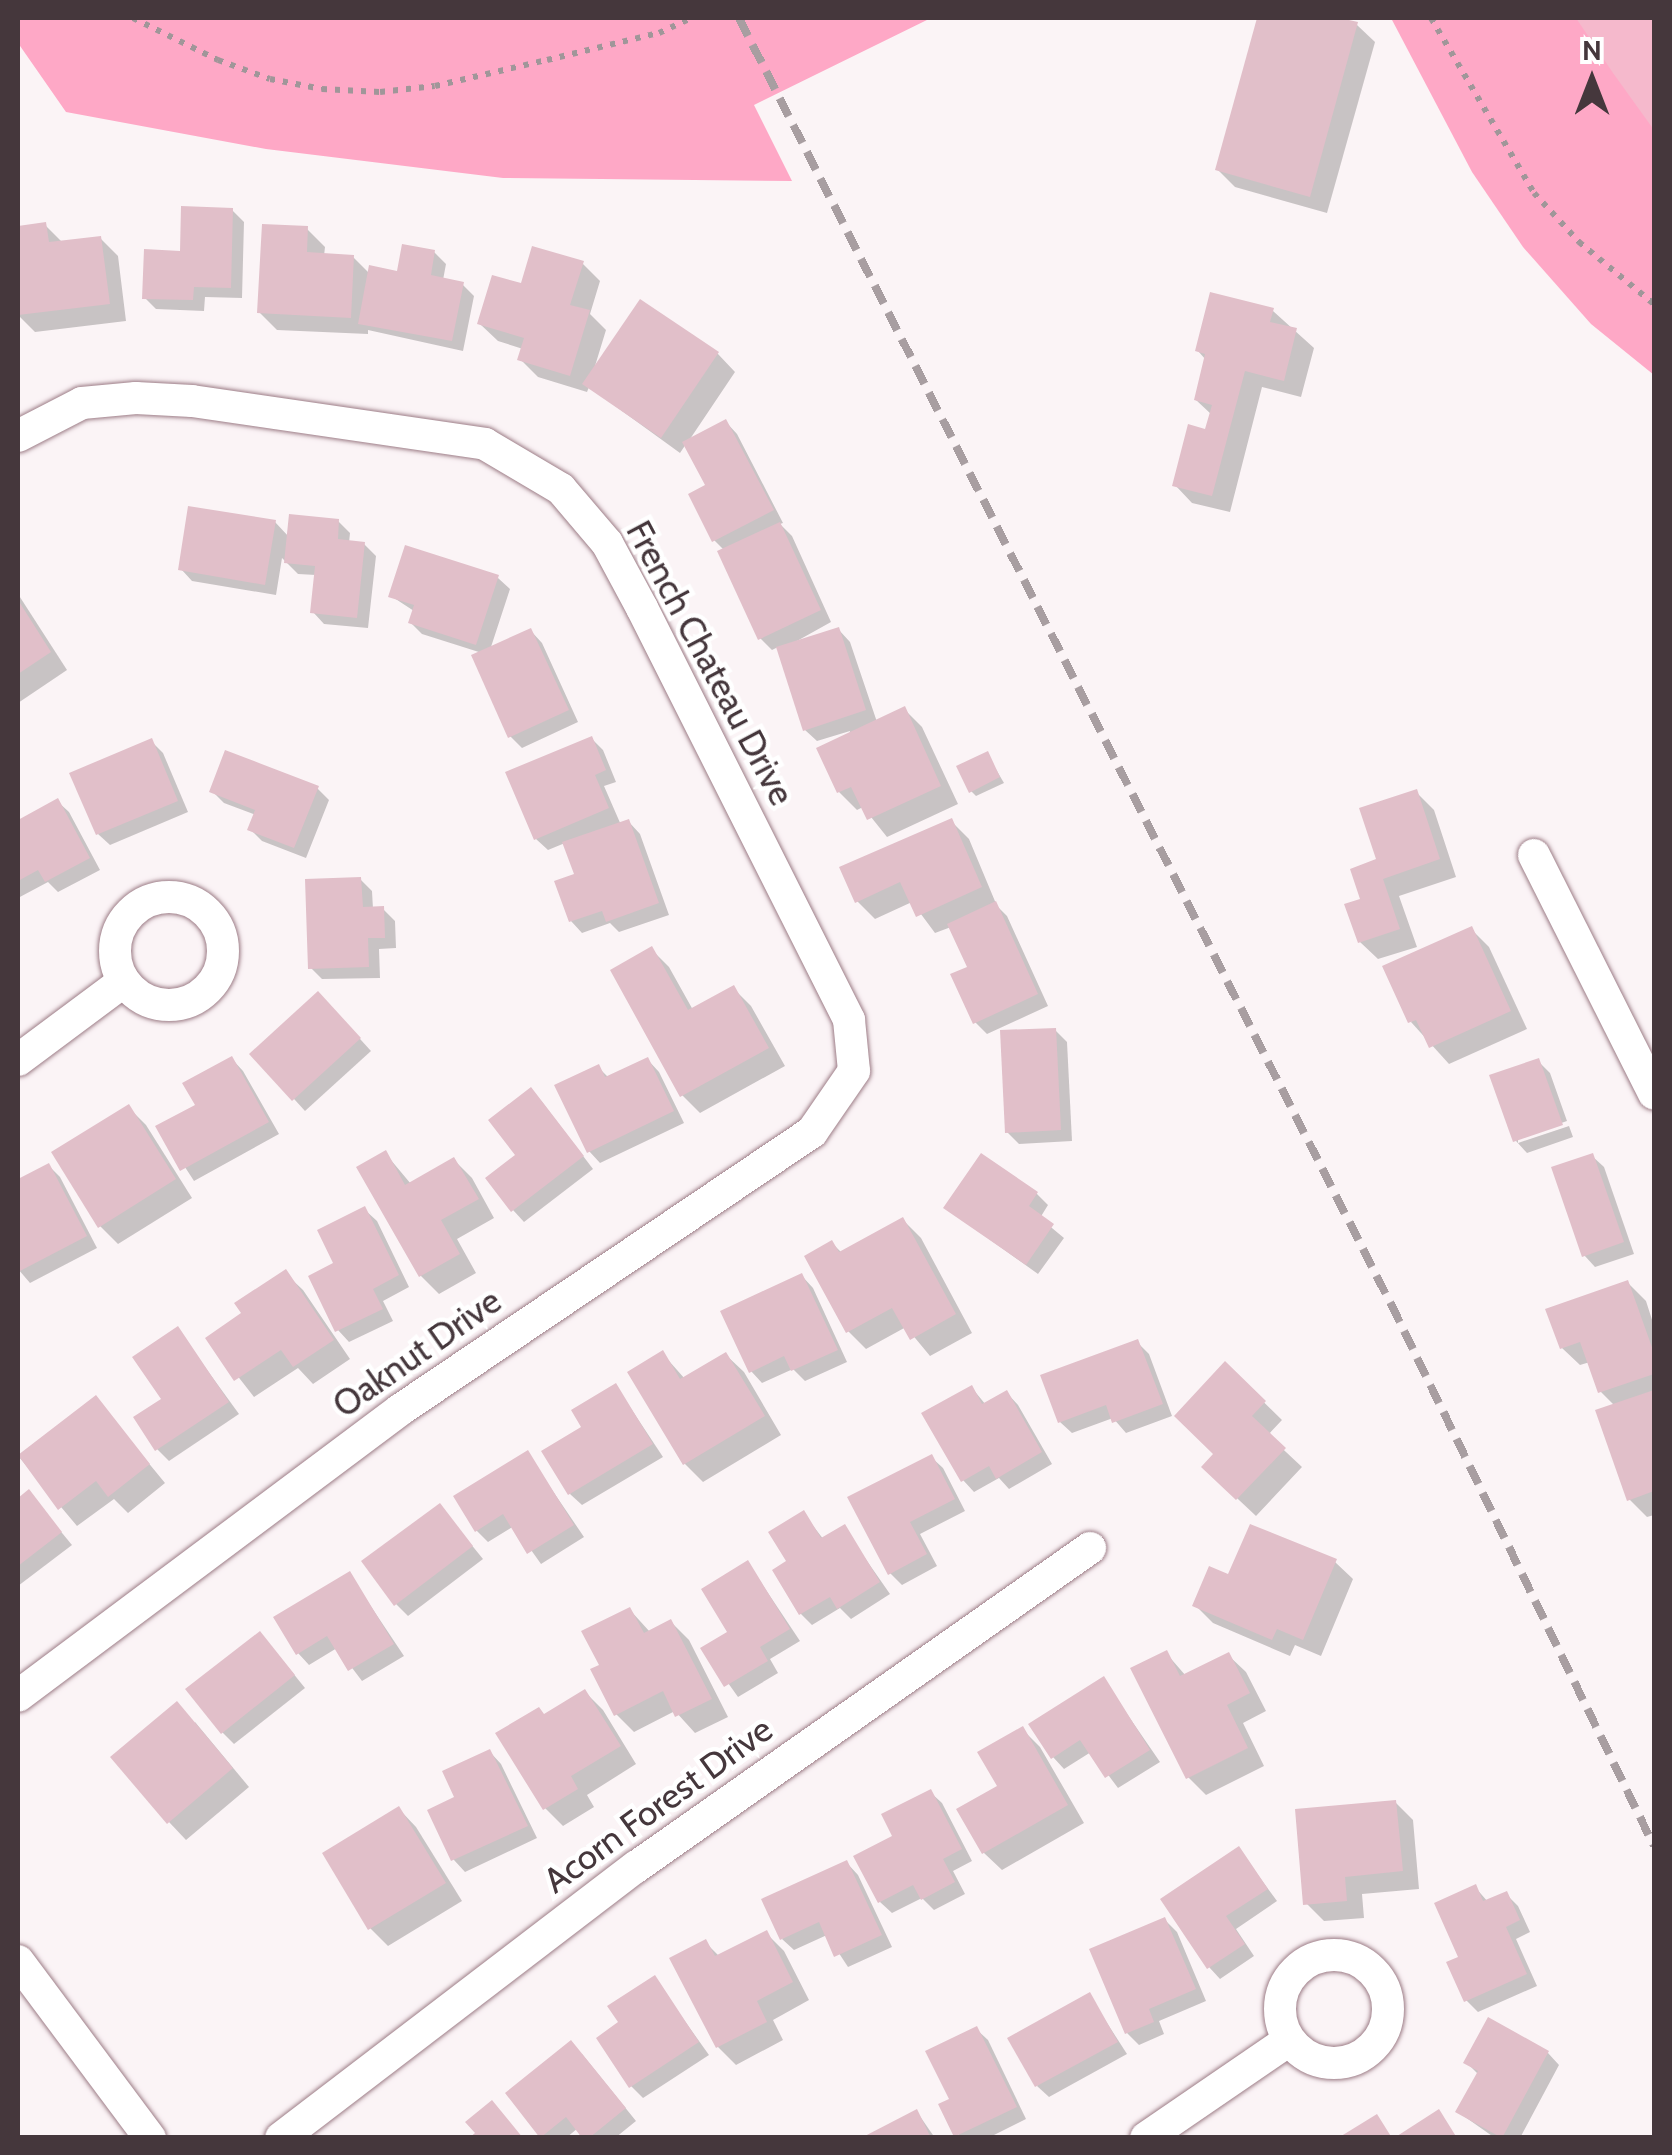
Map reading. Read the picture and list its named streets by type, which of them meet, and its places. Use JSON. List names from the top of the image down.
{
  "streets": {
    "street": ["French Chateau Drive", "Oaknut Drive", "Acorn Forest Drive"]
  },
  "crossings": [
    ["French Chateau Drive", "Oaknut Drive"]
  ],
  "north": "top"
}
